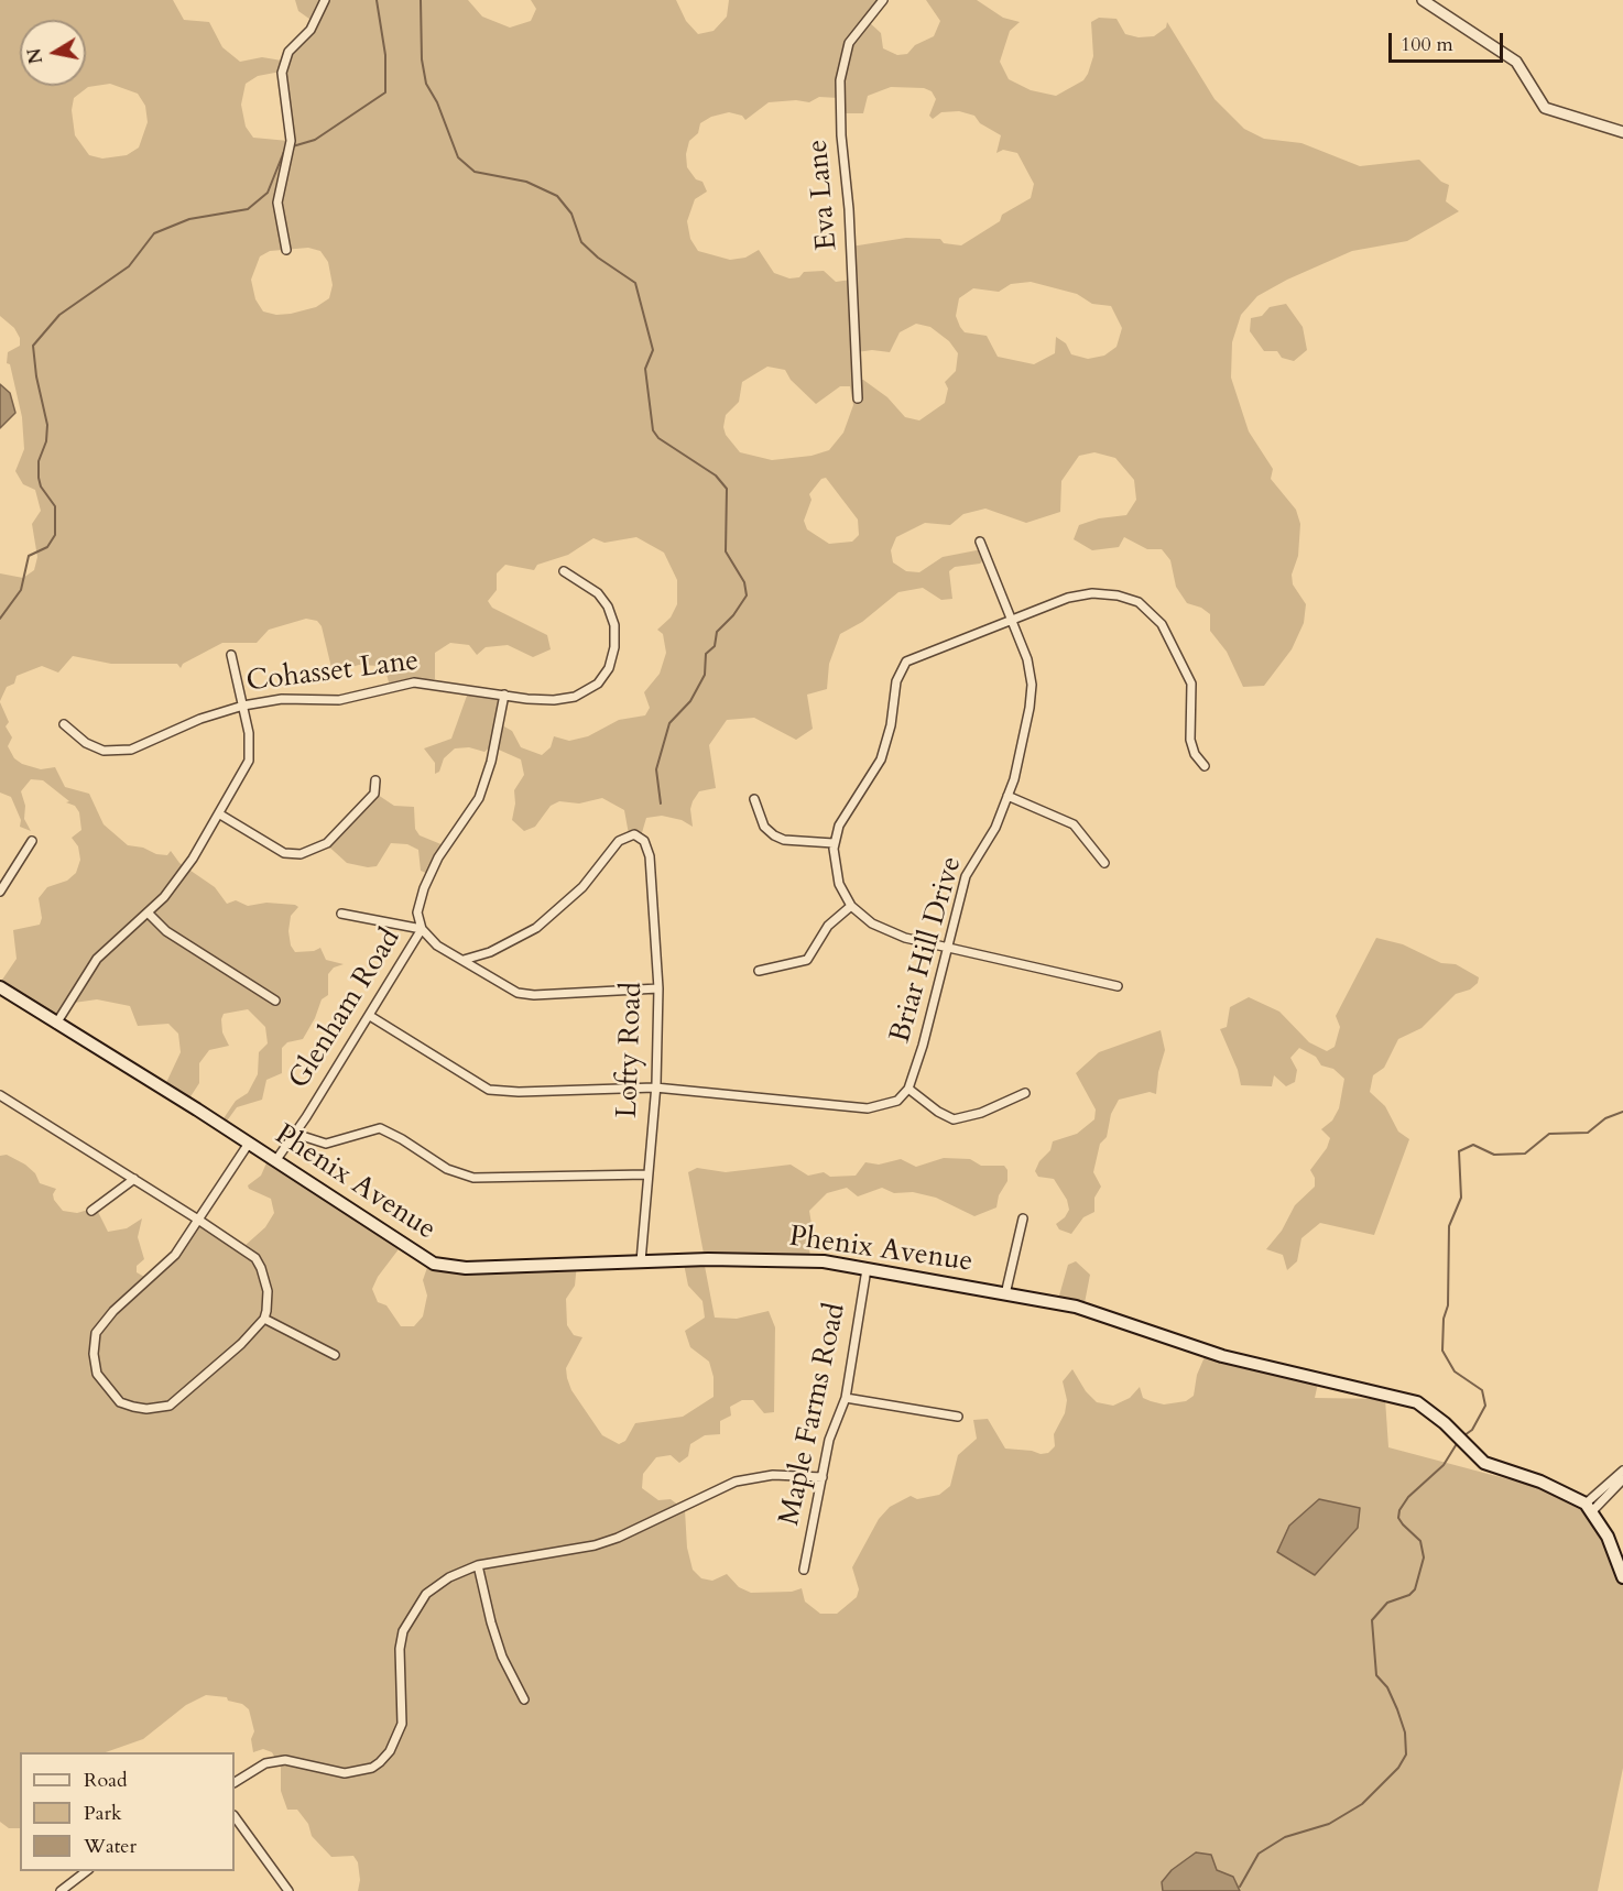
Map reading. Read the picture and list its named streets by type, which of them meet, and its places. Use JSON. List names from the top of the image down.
{
  "streets": {
    "main road": ["Phenix Avenue"],
    "street": [
      "Eva Lane",
      "Cohasset Lane",
      "Briar Hill Drive",
      "Glenham Road",
      "Lofty Road",
      "Maple Farms Road"
    ]
  },
  "crossings": [
    ["Cohasset Lane", "Glenham Road"],
    ["Glenham Road", "Phenix Avenue"],
    ["Lofty Road", "Phenix Avenue"],
    ["Phenix Avenue", "Maple Farms Road"]
  ],
  "legend": ["Road", "Park", "Water"],
  "scale_bar": "100 m",
  "north": "left"
}
